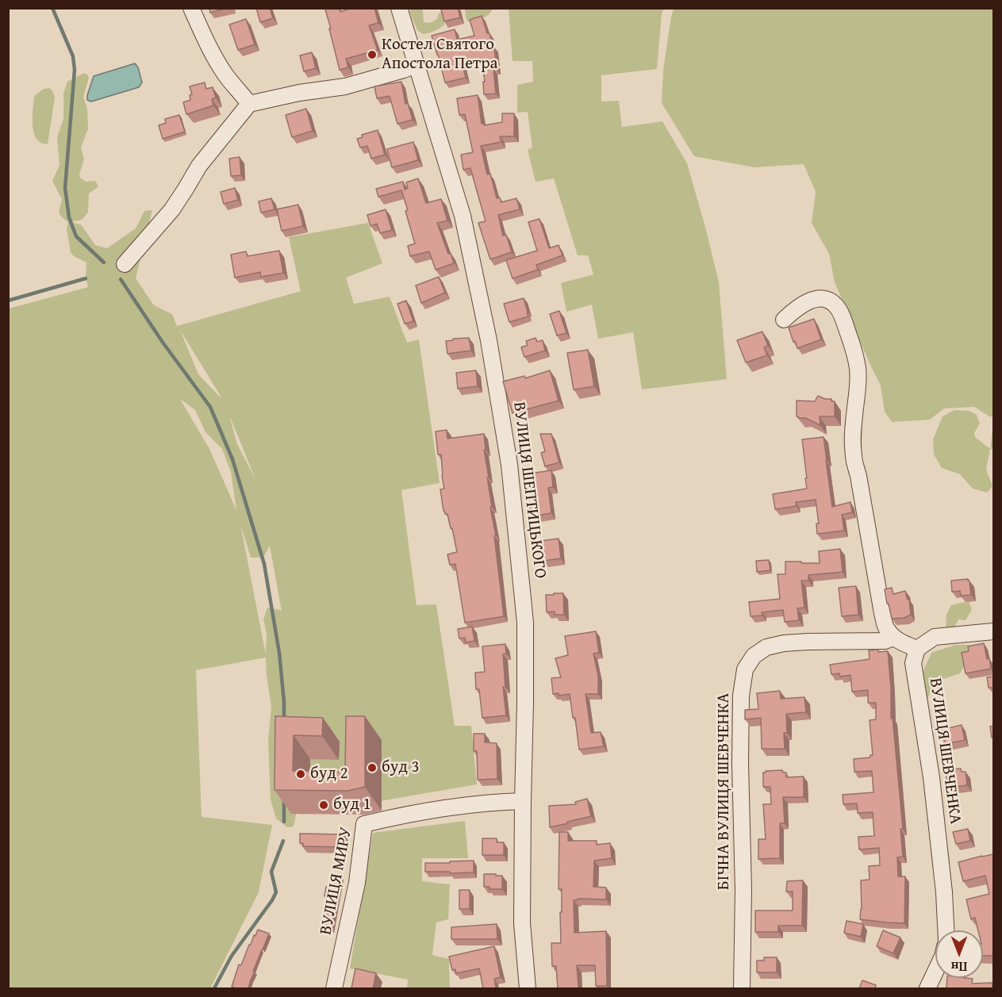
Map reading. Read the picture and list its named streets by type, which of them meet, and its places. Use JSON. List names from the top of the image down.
{
  "streets": {
    "street": [
      "ВУЛИЦЯ ШЕПТИЦЬКОГО",
      "ВУЛИЦЯ ШЕВЧЕНКА",
      "БІЧНА ВУЛИЦЯ ШЕВЧЕНКА",
      "ВУЛИЦЯ МИРУ"
    ]
  },
  "crossings": [
    ["ВУЛИЦЯ ШЕПТИЦЬКОГО", "ВУЛИЦЯ МИРУ"]
  ],
  "places": [
    "Костел Святого Апостола Петра",
    "буд 3",
    "буд 2",
    "буд 1"
  ],
  "north": "bottom"
}
